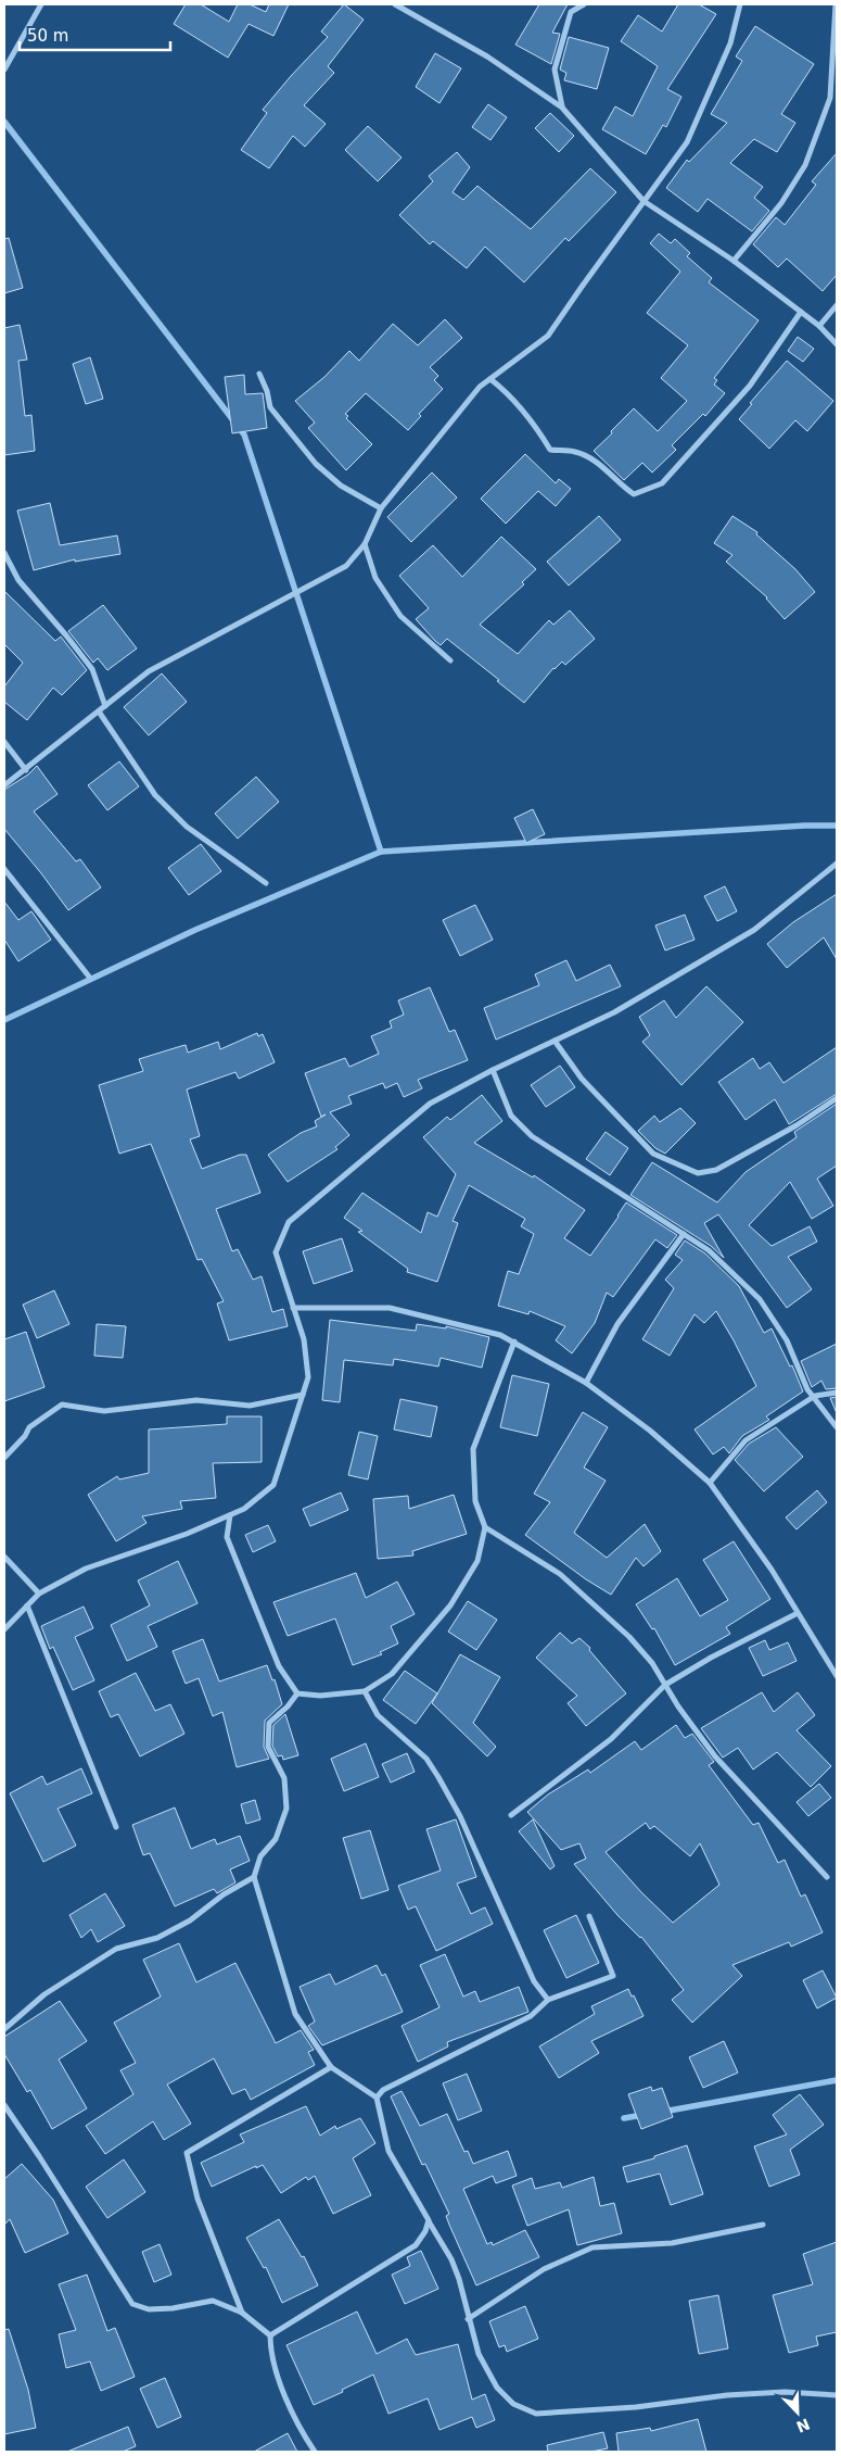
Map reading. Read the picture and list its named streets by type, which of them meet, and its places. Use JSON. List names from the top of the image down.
{
  "scale_bar": "50 m",
  "north": "bottom right"
}
